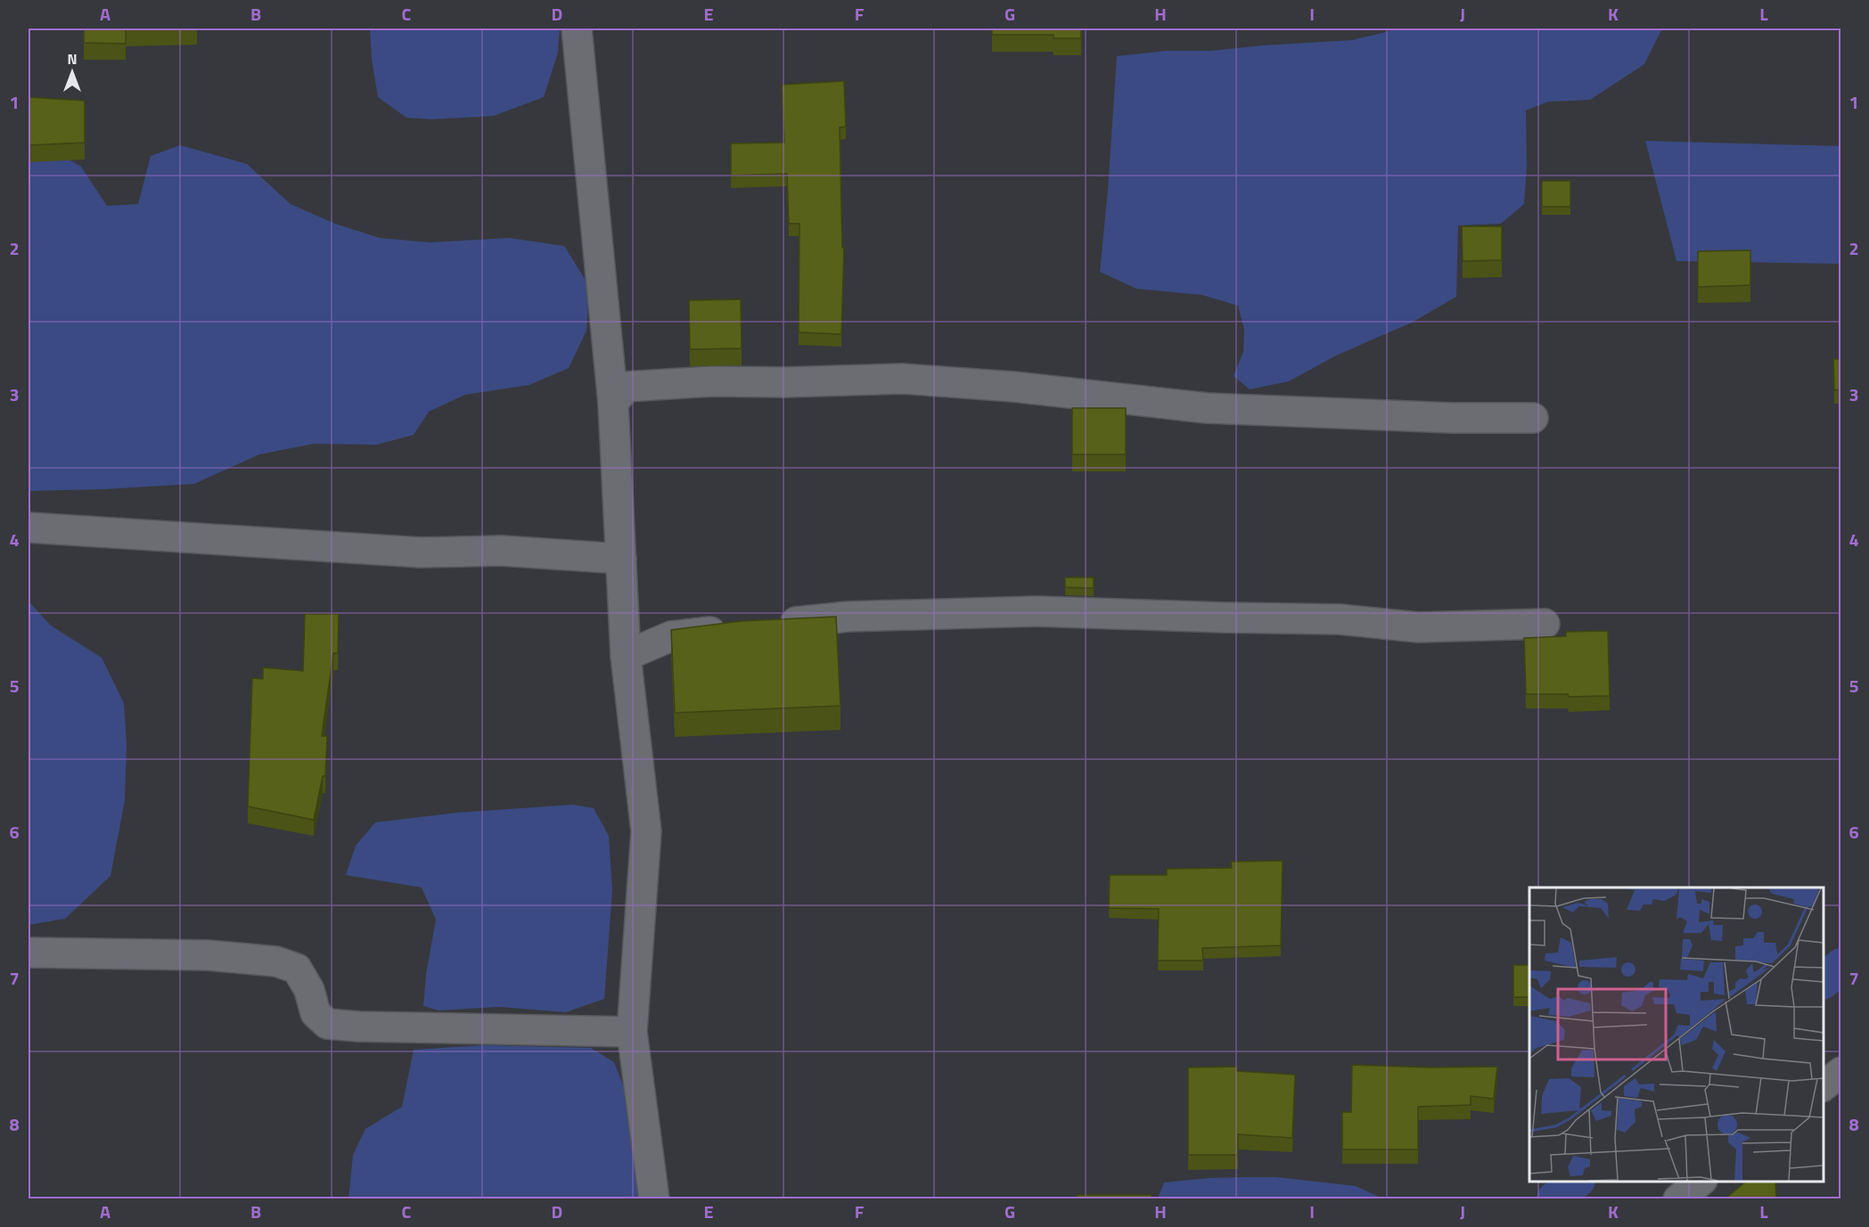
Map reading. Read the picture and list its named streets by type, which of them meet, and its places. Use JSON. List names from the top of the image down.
{
  "north": "top",
  "grid": {
    "columns": [
      "A",
      "B",
      "C",
      "D",
      "E",
      "F",
      "G",
      "H",
      "I",
      "J",
      "K",
      "L"
    ],
    "rows": [
      "1",
      "2",
      "3",
      "4",
      "5",
      "6",
      "7",
      "8"
    ]
  }
}
